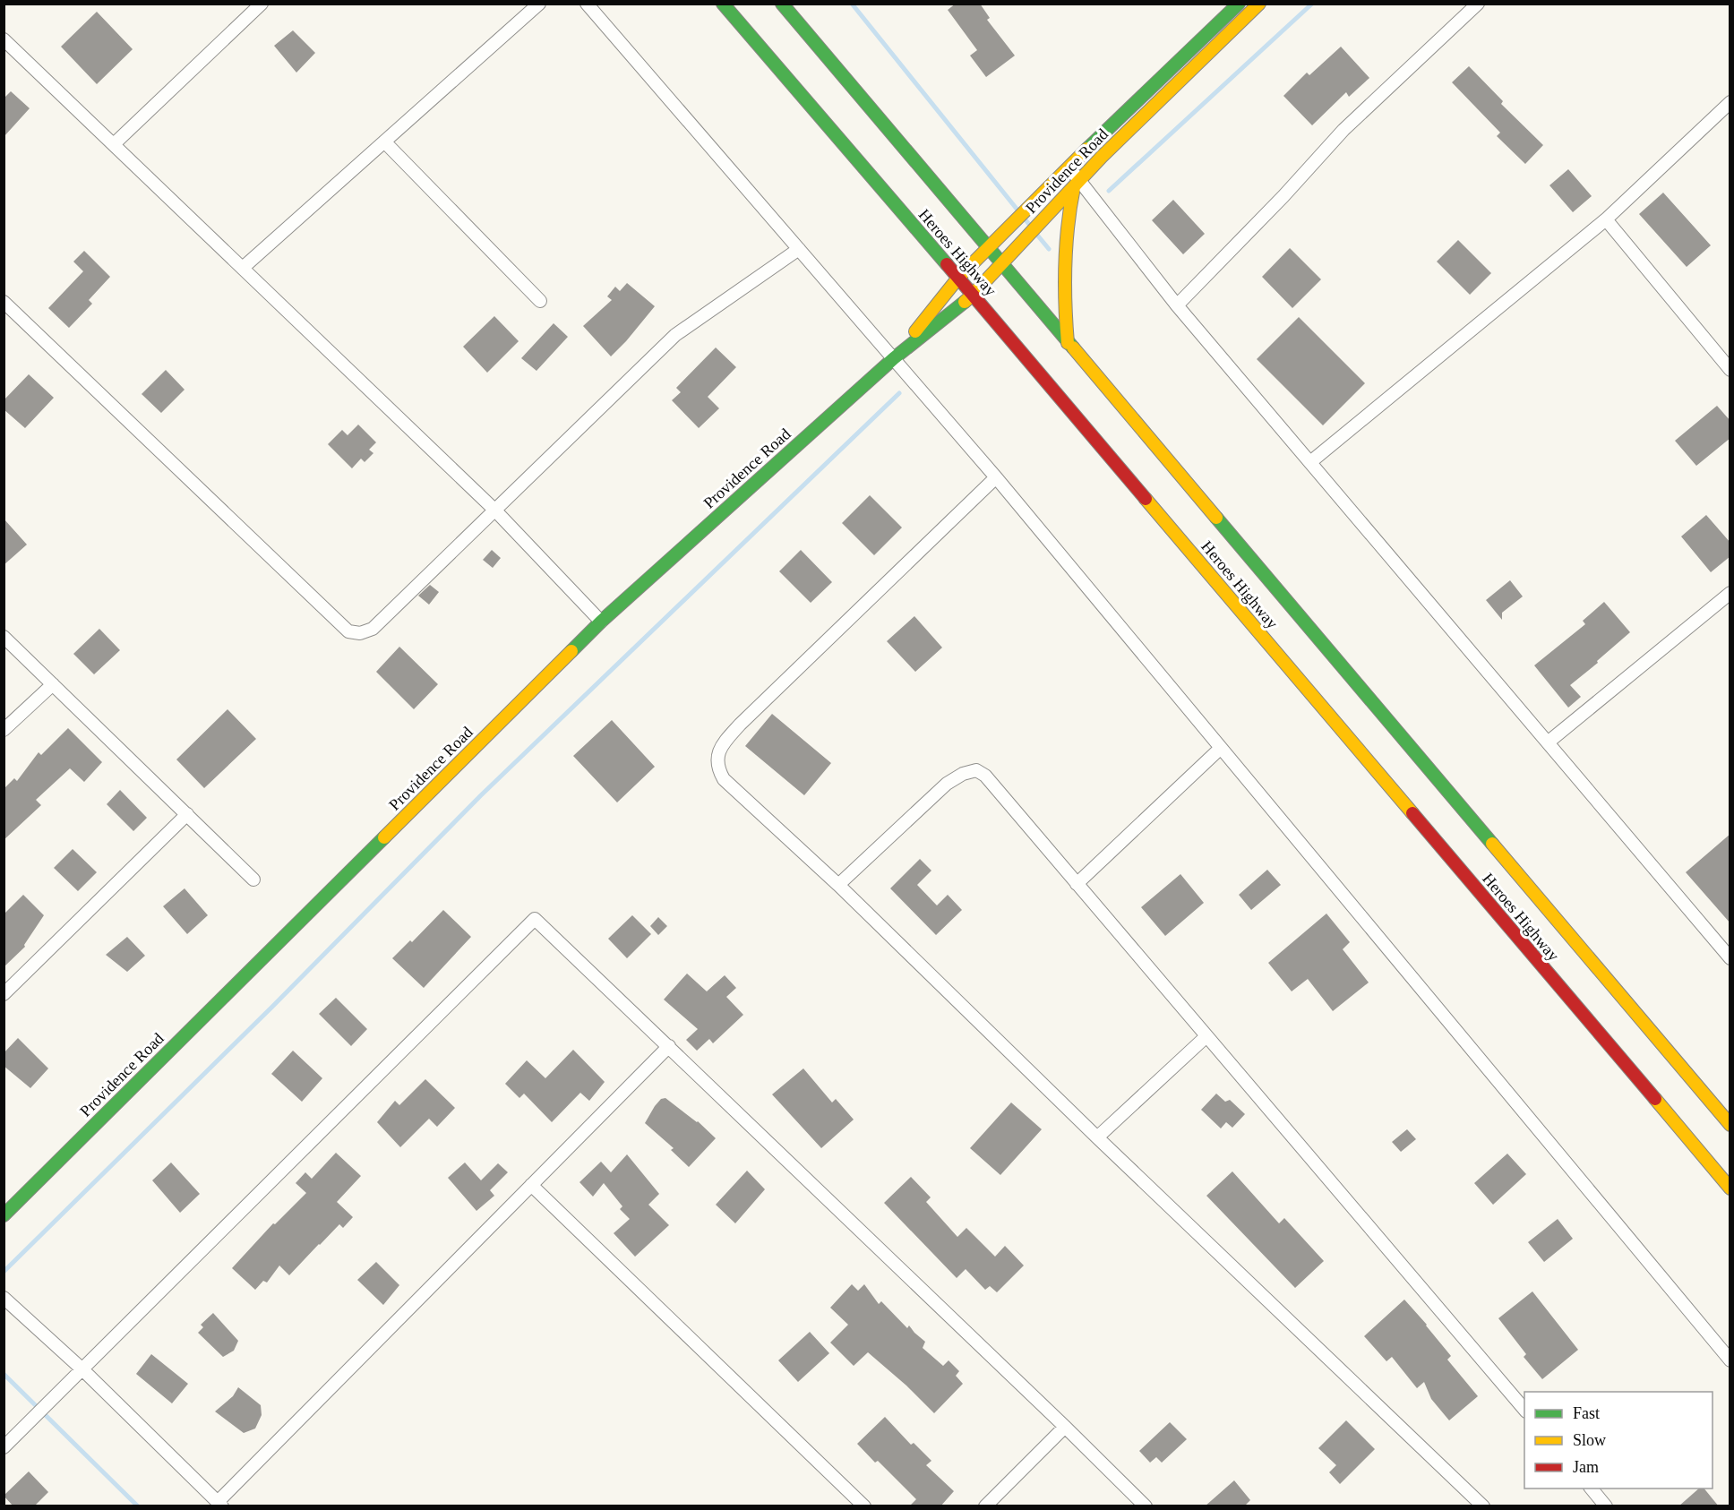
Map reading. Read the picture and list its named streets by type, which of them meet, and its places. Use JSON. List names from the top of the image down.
{
  "streets": {
    "main road": ["Providence Road", "Heroes Highway"]
  },
  "crossings": [
    ["Providence Road", "Heroes Highway"]
  ],
  "legend": ["Fast", "Slow", "Jam"]
}
